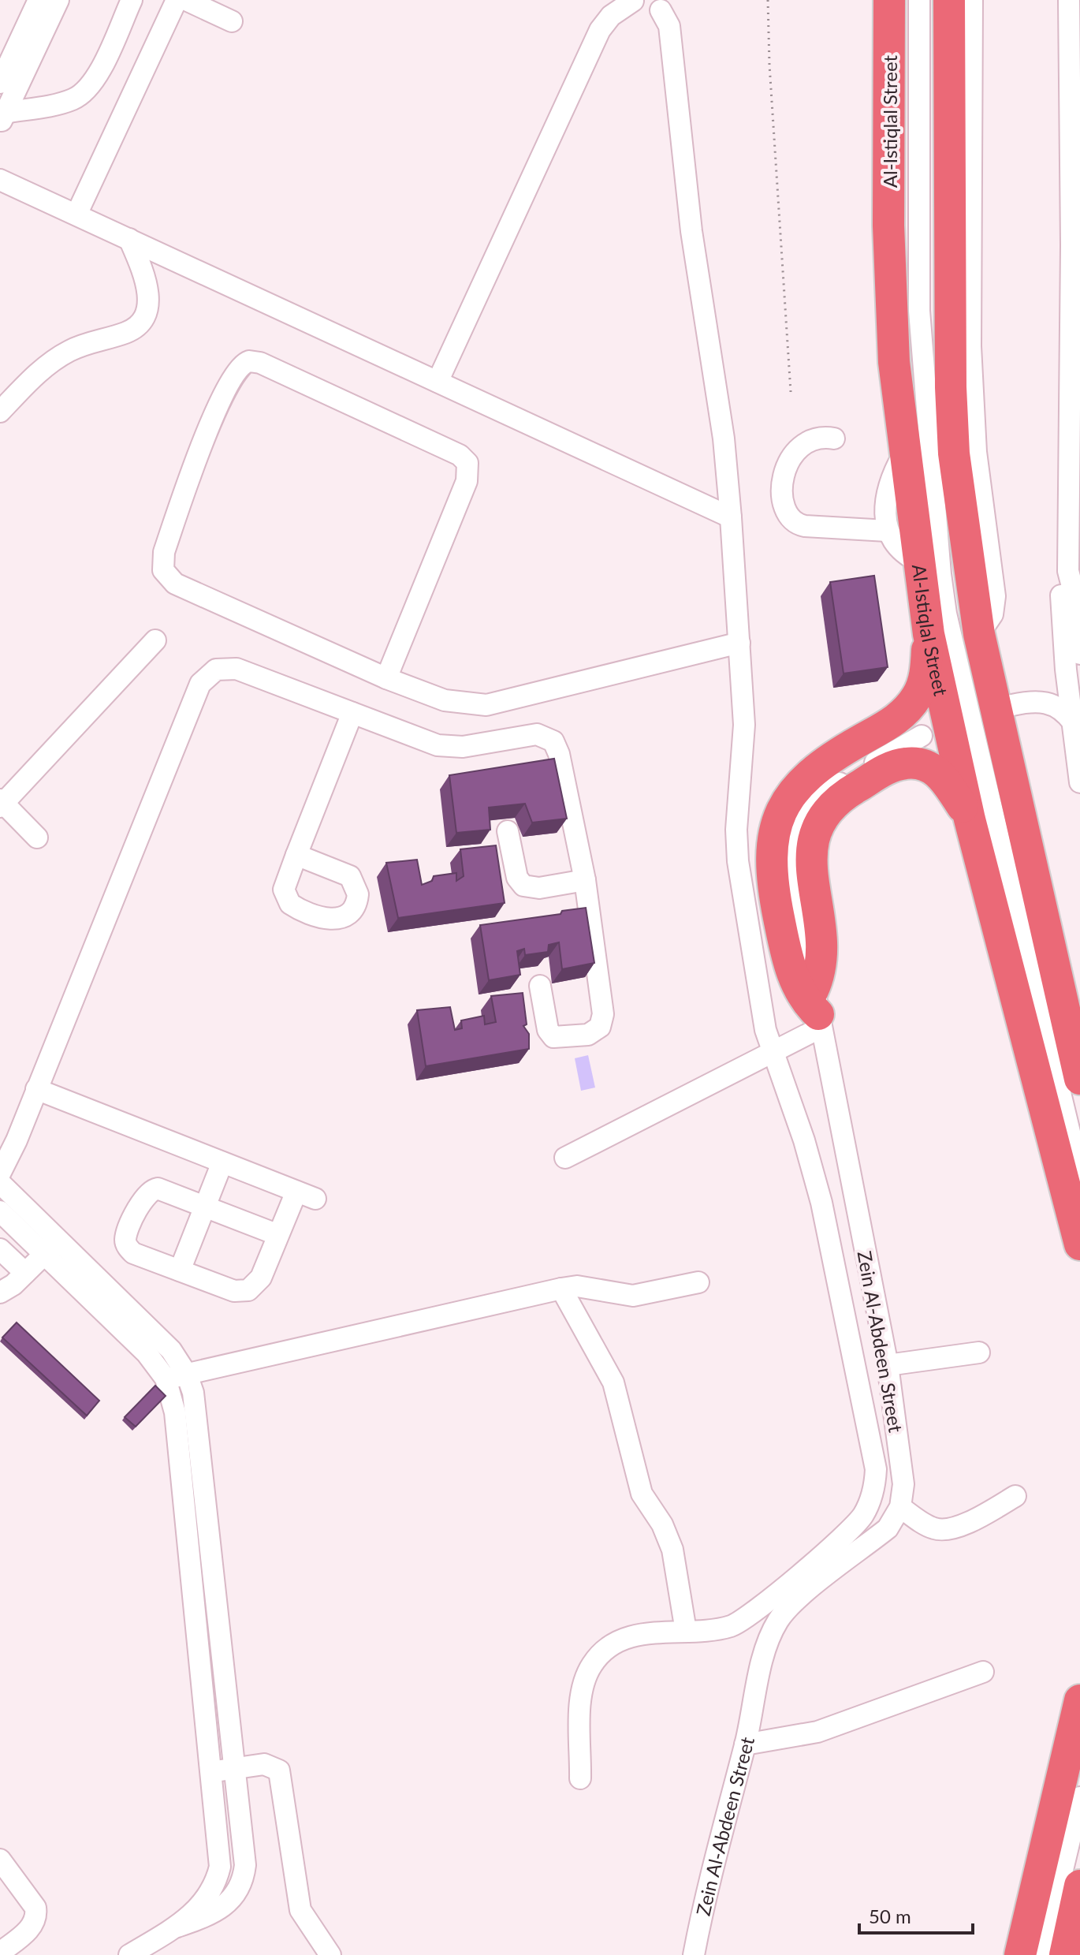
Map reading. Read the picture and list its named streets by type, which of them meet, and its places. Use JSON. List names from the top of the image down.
{
  "streets": {
    "highway": ["Al-Istiqlal Street"],
    "street": ["Zein Al-Abdeen Street"]
  },
  "scale_bar": "50 m"
}
